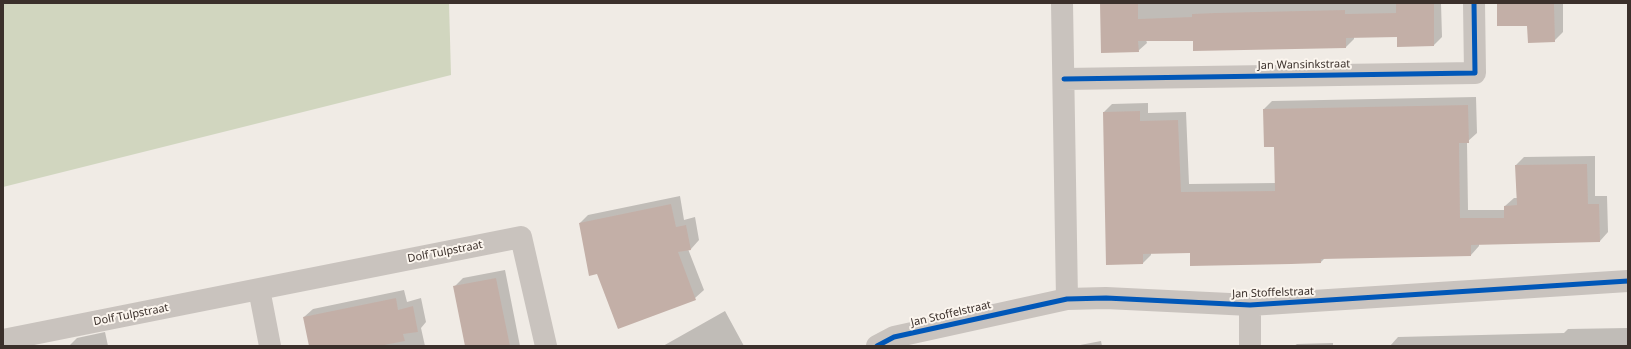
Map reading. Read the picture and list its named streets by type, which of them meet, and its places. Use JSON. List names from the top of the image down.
{
  "streets": {
    "street": ["Jan Wansinkstraat", "Dolf Tulpstraat", "Jan Stoffelstraat"]
  }
}
